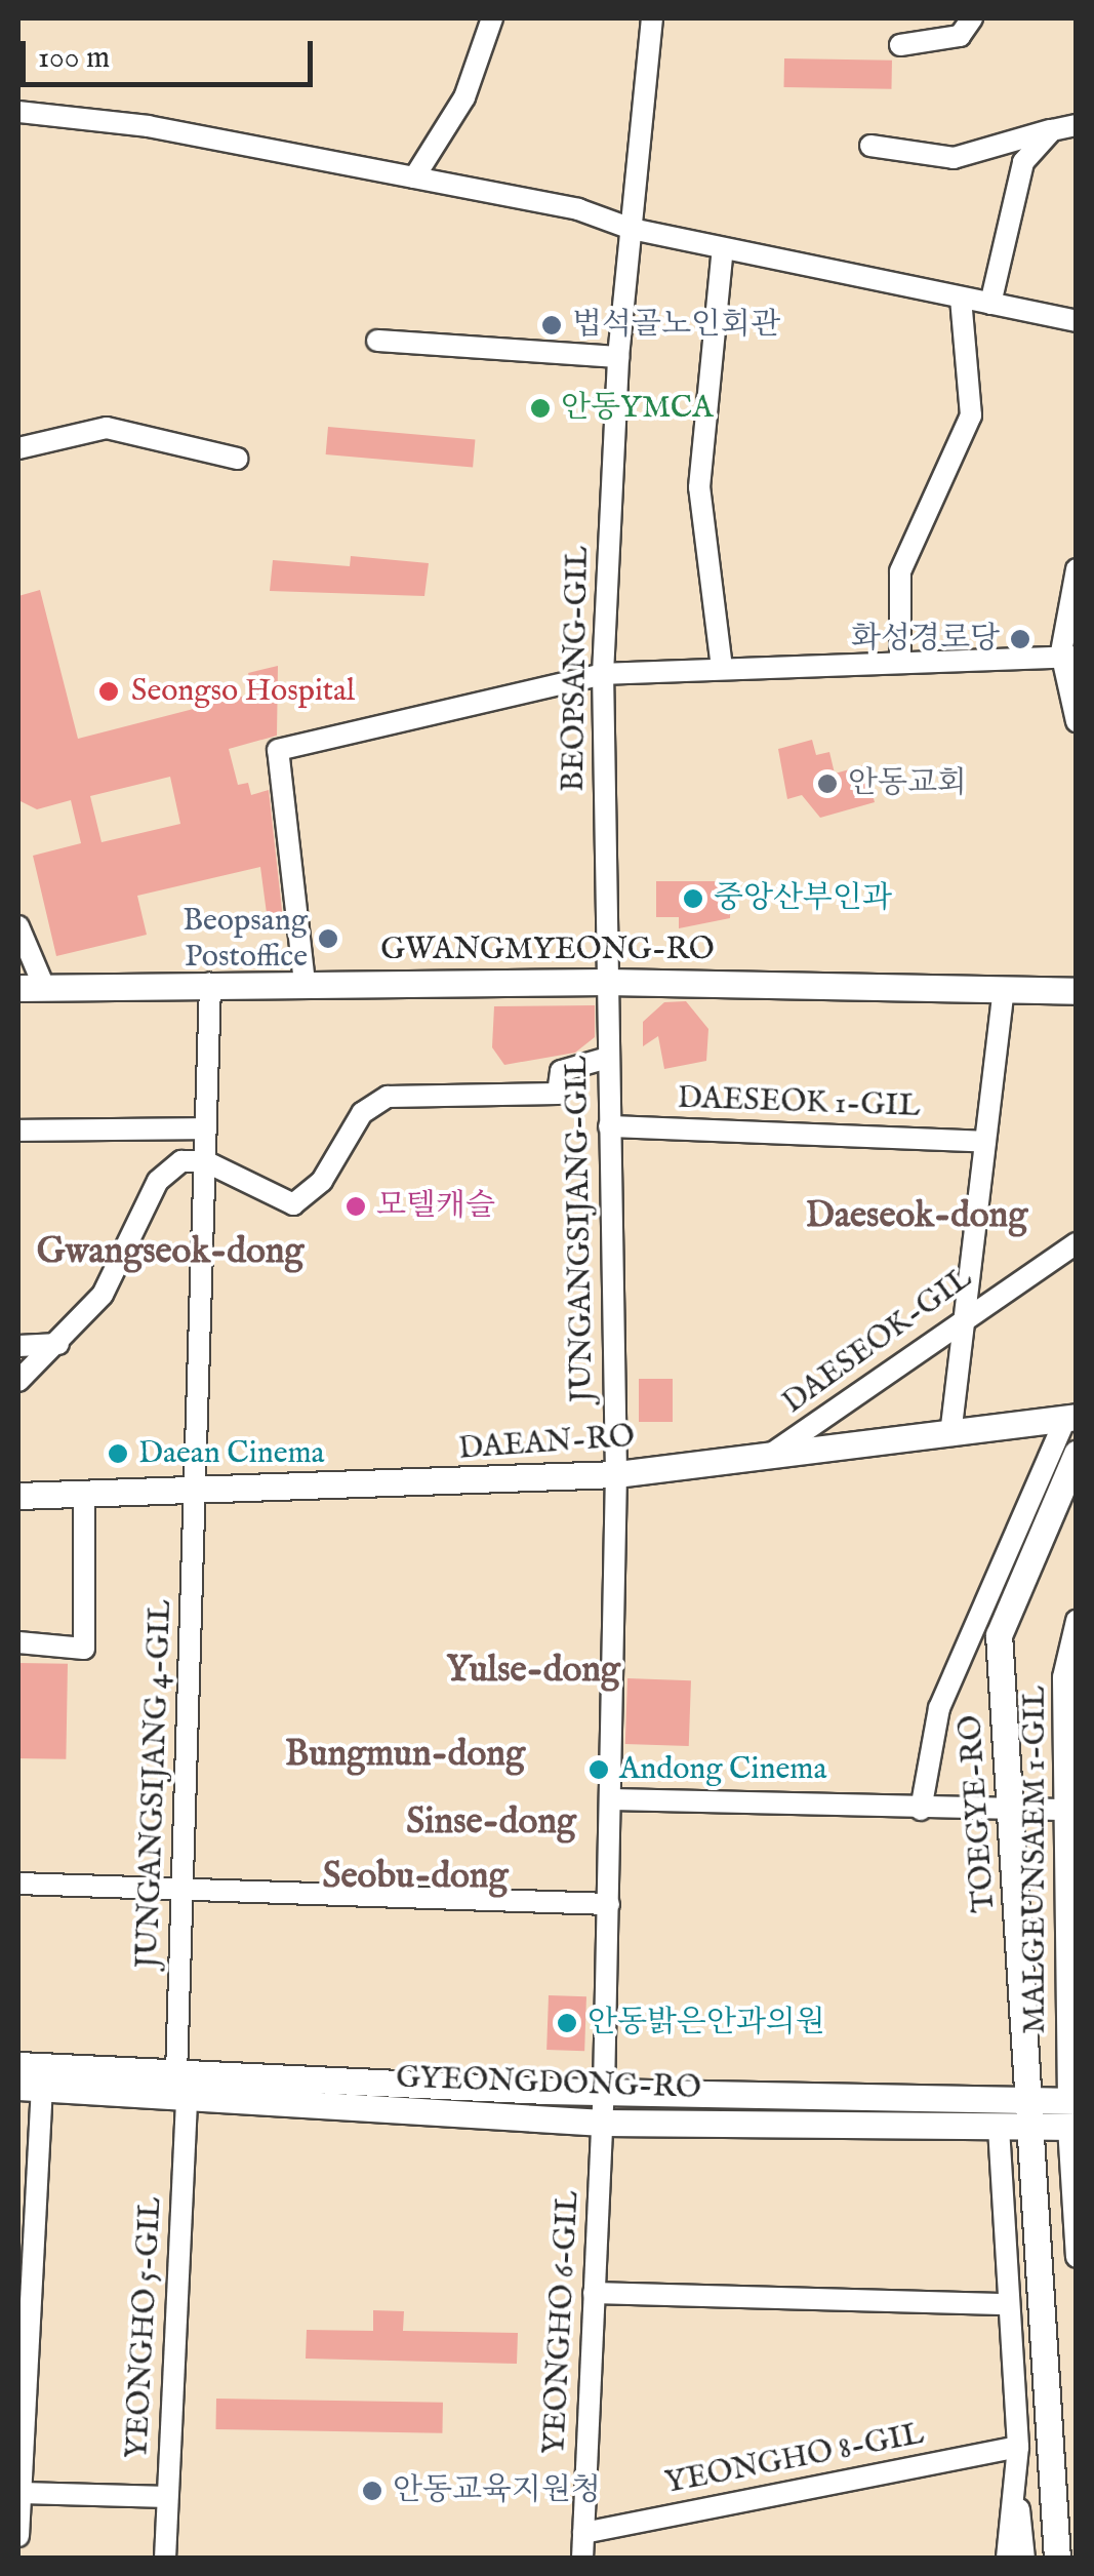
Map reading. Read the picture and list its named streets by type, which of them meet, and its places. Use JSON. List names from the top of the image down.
{
  "streets": {
    "street": [
      "BEOPSANG-GIL",
      "GWANGMYEONG-RO",
      "DAESEOK 1-GIL",
      "JUNGANGSIJANG-GIL",
      "DAESEOK-GIL",
      "DAEAN-RO",
      "JUNGANGSIJANG 4-GIL",
      "TOEGYE-RO",
      "MALGEUNSAEM 1-GIL",
      "GYEONGDONG-RO",
      "YEONGHO 6-GIL",
      "YEONGHO 5-GIL",
      "YEONGHO 8-GIL"
    ]
  },
  "crossings": [
    ["BEOPSANG-GIL", "GWANGMYEONG-RO"],
    ["BEOPSANG-GIL", "JUNGANGSIJANG-GIL"],
    ["GWANGMYEONG-RO", "JUNGANGSIJANG-GIL"],
    ["GWANGMYEONG-RO", "JUNGANGSIJANG 4-GIL"],
    ["DAESEOK 1-GIL", "JUNGANGSIJANG-GIL"],
    ["JUNGANGSIJANG-GIL", "DAEAN-RO"],
    ["JUNGANGSIJANG-GIL", "GYEONGDONG-RO"],
    ["JUNGANGSIJANG-GIL", "YEONGHO 6-GIL"],
    ["DAESEOK-GIL", "DAEAN-RO"],
    ["DAEAN-RO", "JUNGANGSIJANG 4-GIL"],
    ["JUNGANGSIJANG 4-GIL", "GYEONGDONG-RO"],
    ["TOEGYE-RO", "GYEONGDONG-RO"],
    ["MALGEUNSAEM 1-GIL", "GYEONGDONG-RO"],
    ["GYEONGDONG-RO", "YEONGHO 6-GIL"],
    ["GYEONGDONG-RO", "YEONGHO 5-GIL"],
    ["YEONGHO 6-GIL", "YEONGHO 8-GIL"]
  ],
  "districts": [
    "Daeseok-dong",
    "Gwangseok-dong",
    "Yulse-dong",
    "Bungmun-dong",
    "Sinse-dong",
    "Seobu-dong"
  ],
  "places": [
    "법석골노인회관",
    "안동YMCA",
    "화성경로당",
    "Seongso Hospital",
    "안동교회",
    "중앙산부인과",
    "Beopsang Postoffice",
    "모텔캐슬",
    "Daean Cinema",
    "Andong Cinema",
    "안동밝은안과의원",
    "안동교육지원청"
  ],
  "scale_bar": "100 m"
}
